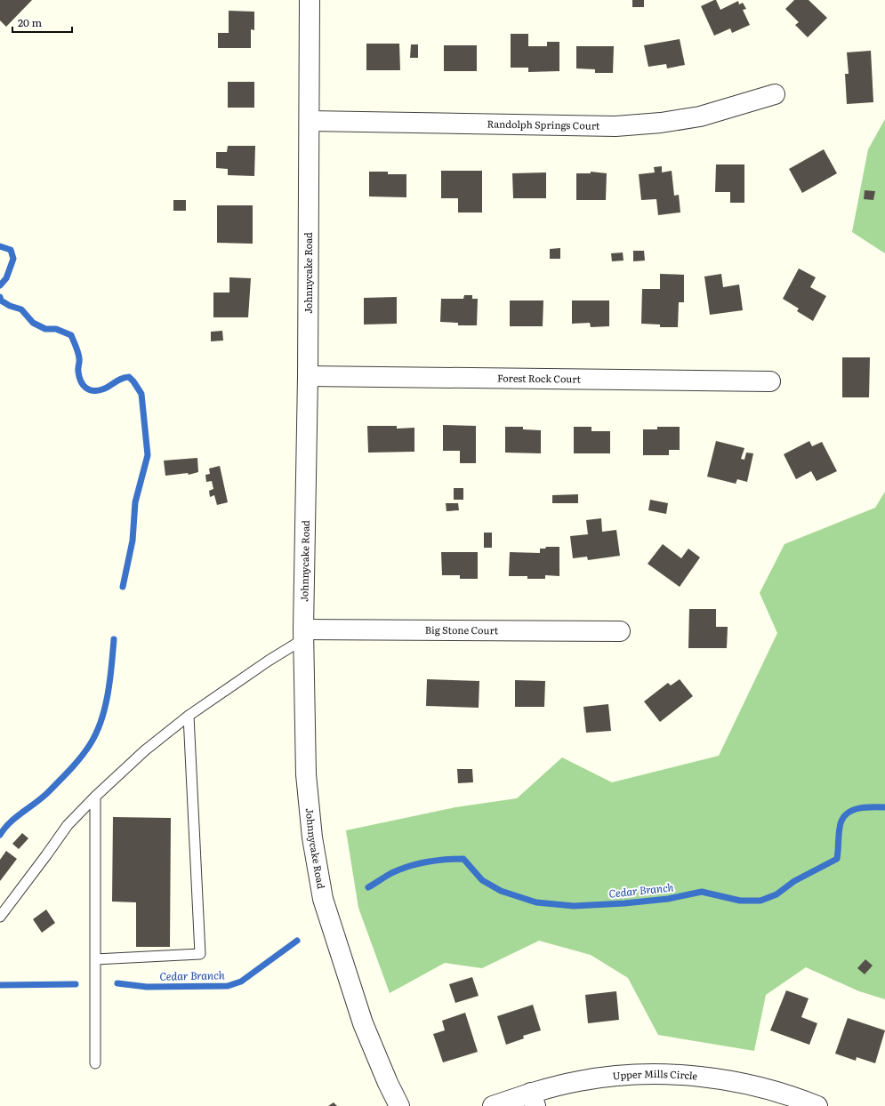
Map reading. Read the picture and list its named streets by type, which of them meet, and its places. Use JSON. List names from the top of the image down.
{
  "streets": {
    "street": [
      "Randolph Springs Court",
      "Johnnycake Road",
      "Forest Rock Court",
      "Big Stone Court",
      "Upper Mills Circle"
    ]
  },
  "crossings": [
    ["Randolph Springs Court", "Johnnycake Road"],
    ["Johnnycake Road", "Forest Rock Court"],
    ["Johnnycake Road", "Big Stone Court"]
  ],
  "water": ["Cedar Branch"],
  "scale_bar": "20 m"
}
